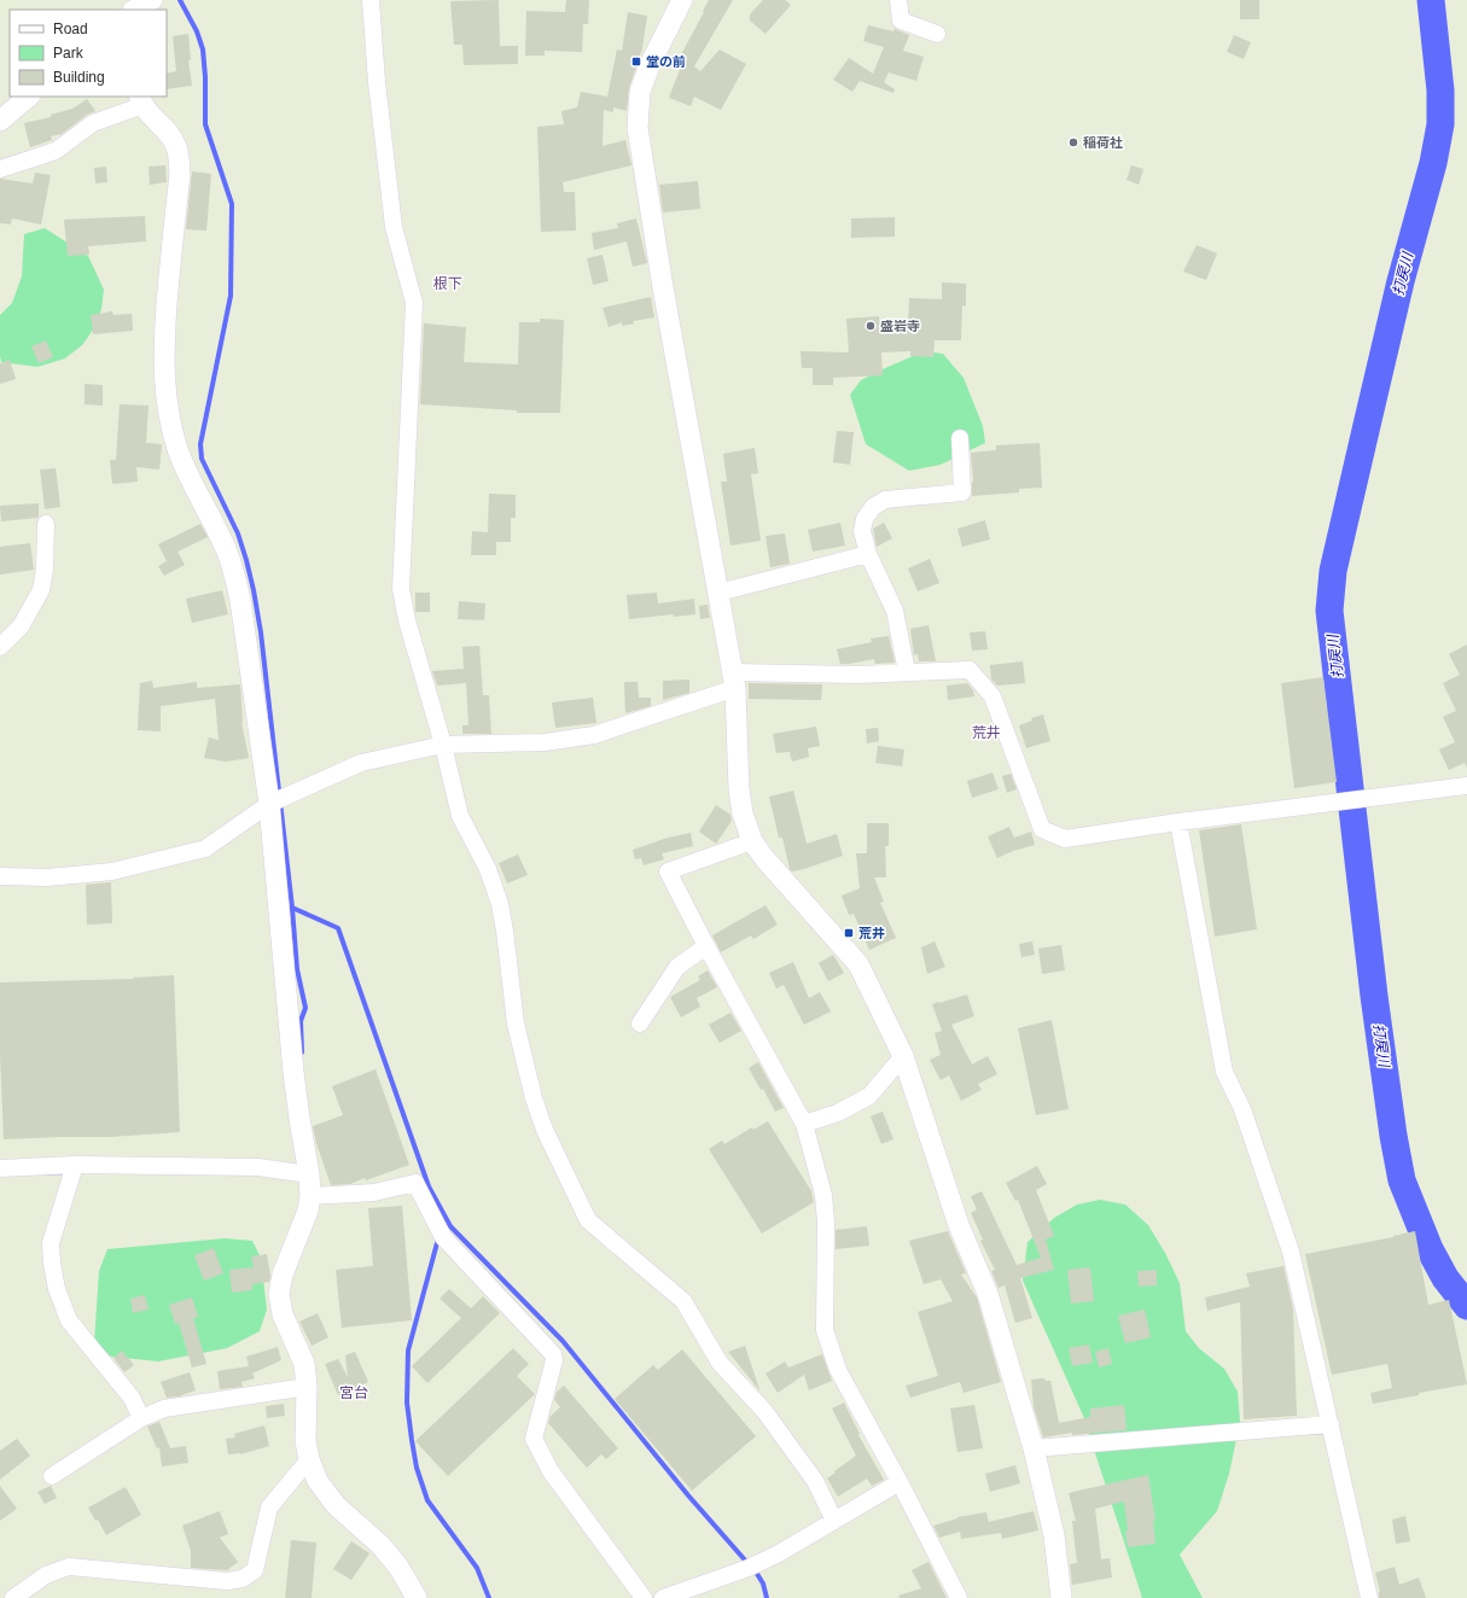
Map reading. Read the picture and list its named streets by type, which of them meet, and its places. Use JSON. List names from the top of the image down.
{
  "districts": ["根下", "荒井", "宮台"],
  "water": ["打戻川"],
  "places": {
    "transit": ["堂の前", "荒井"],
    "other": ["稲荷社", "盛岩寺"]
  },
  "legend": ["Road", "Park", "Building"]
}
